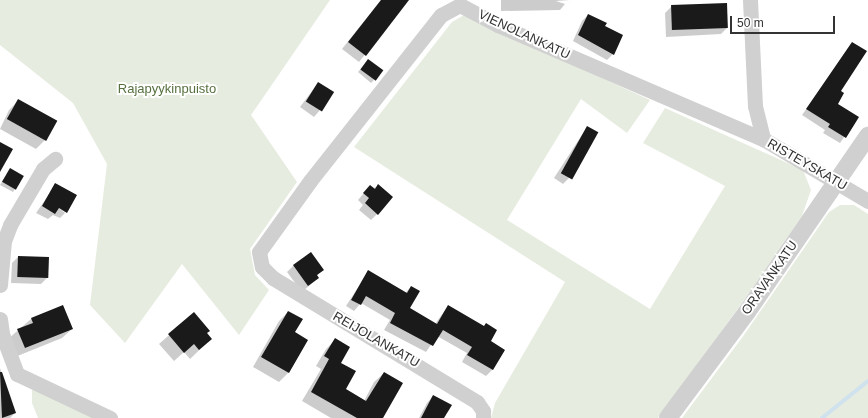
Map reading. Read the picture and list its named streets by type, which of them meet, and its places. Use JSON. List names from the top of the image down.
{
  "streets": {
    "street": [
      "VIENOLANKATU",
      "RISTEYSKATU",
      "ORAVANKATU",
      "REIJOLANKATU"
    ]
  },
  "crossings": [
    ["VIENOLANKATU", "RISTEYSKATU"],
    ["VIENOLANKATU", "REIJOLANKATU"],
    ["RISTEYSKATU", "ORAVANKATU"]
  ],
  "parks": ["Rajapyykinpuisto"],
  "scale_bar": "50 m"
}
